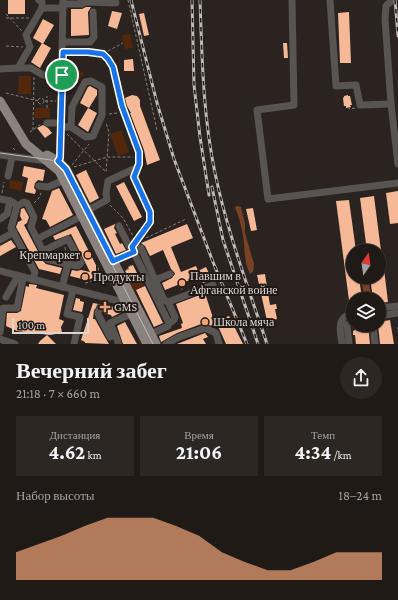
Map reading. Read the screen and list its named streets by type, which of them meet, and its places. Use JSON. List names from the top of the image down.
{
  "places": {
    "other": [
      "Крепмаркет",
      "Продукты",
      "Павшим в Афганской войне",
      "Школа мяча"
    ],
    "health": ["GMS"]
  },
  "scale_bar": "100 m",
  "north": "top",
  "page": {
    "scale": "100 m",
    "heading": ["Вечерний забег", "21:18 · 7 × 660 m"],
    "stats": [
      ["Дистанция", "4.62 km"],
      ["Время", "21:06"],
      ["Темп", "4:34 /km"]
    ],
    "chart": ["Набор высоты", "18–24 m"]
  }
}
